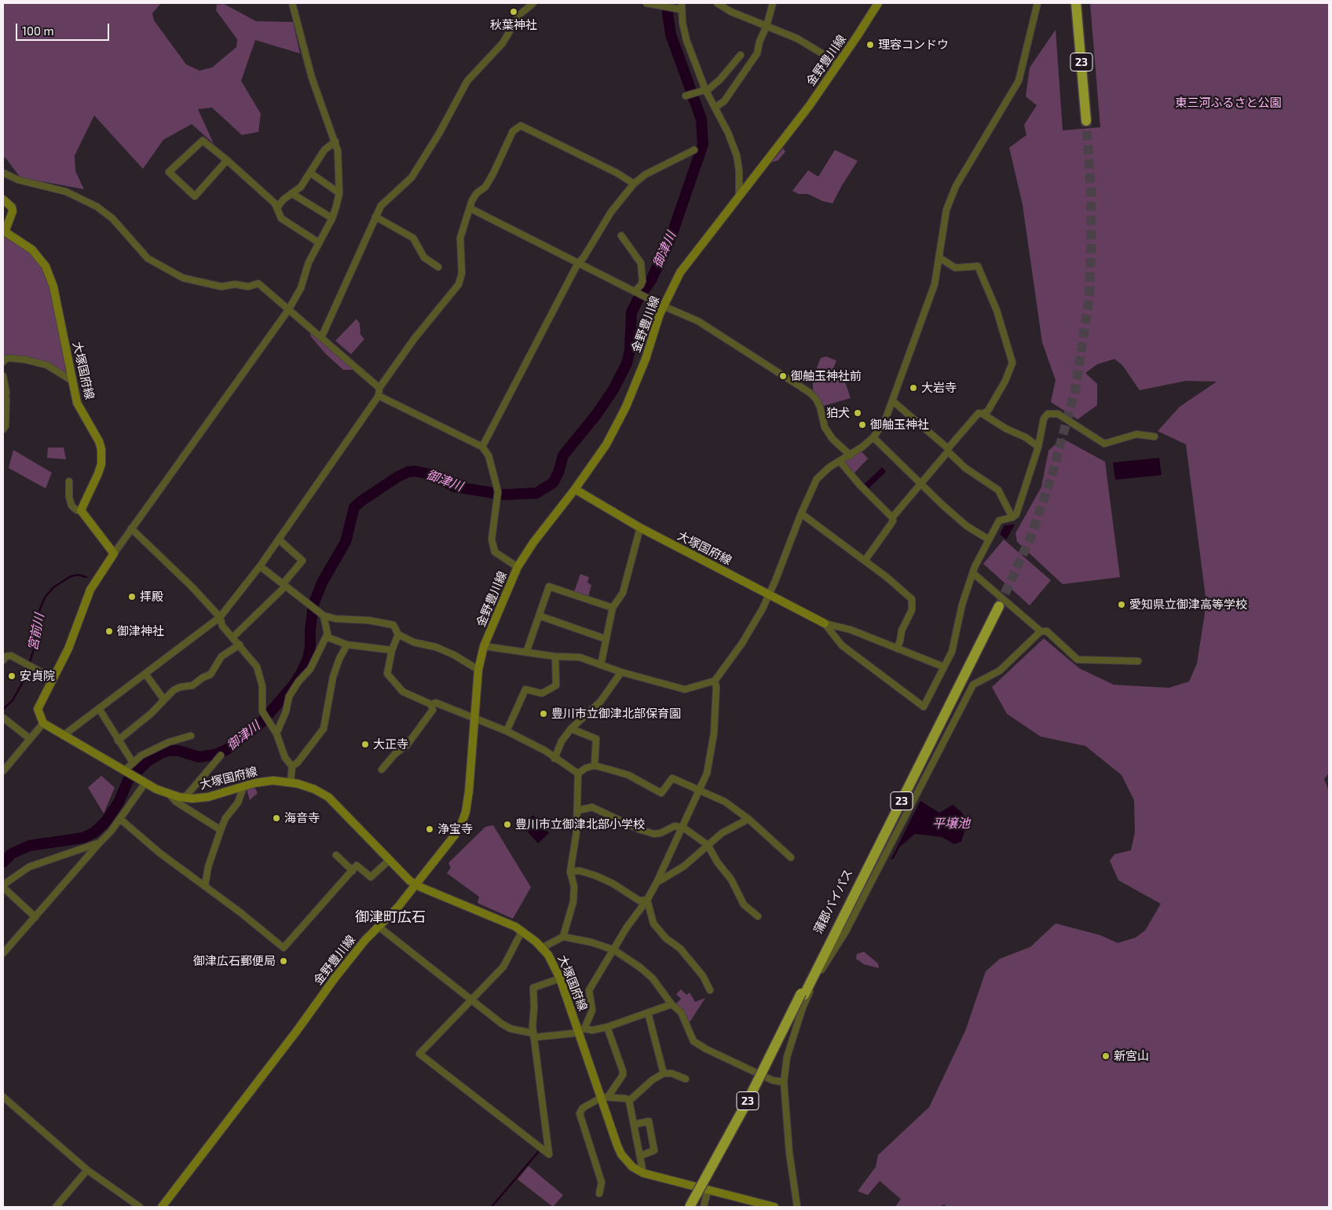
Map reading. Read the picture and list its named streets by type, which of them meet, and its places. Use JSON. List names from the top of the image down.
{
  "streets": {
    "highway": ["23", "蒲郡バイパス"],
    "main road": ["金野豊川線", "大塚国府線"]
  },
  "crossings": [
    ["金野豊川線", "大塚国府線"]
  ],
  "districts": ["御津町広石"],
  "water": ["御津川", "宮前川", "平壌池"],
  "parks": ["東三河ふるさと公園"],
  "places": [
    "秋葉神社",
    "理容コンドウ",
    "御舳玉神社前",
    "大岩寺",
    "狛犬",
    "御舳玉神社",
    "拝殿",
    "愛知県立御津高等学校",
    "御津神社",
    "安貞院",
    "豊川市立御津北部保育園",
    "大正寺",
    "海音寺",
    "豊川市立御津北部小学校",
    "浄宝寺",
    "御津広石郵便局",
    "新宮山"
  ],
  "scale_bar": "100 m"
}
